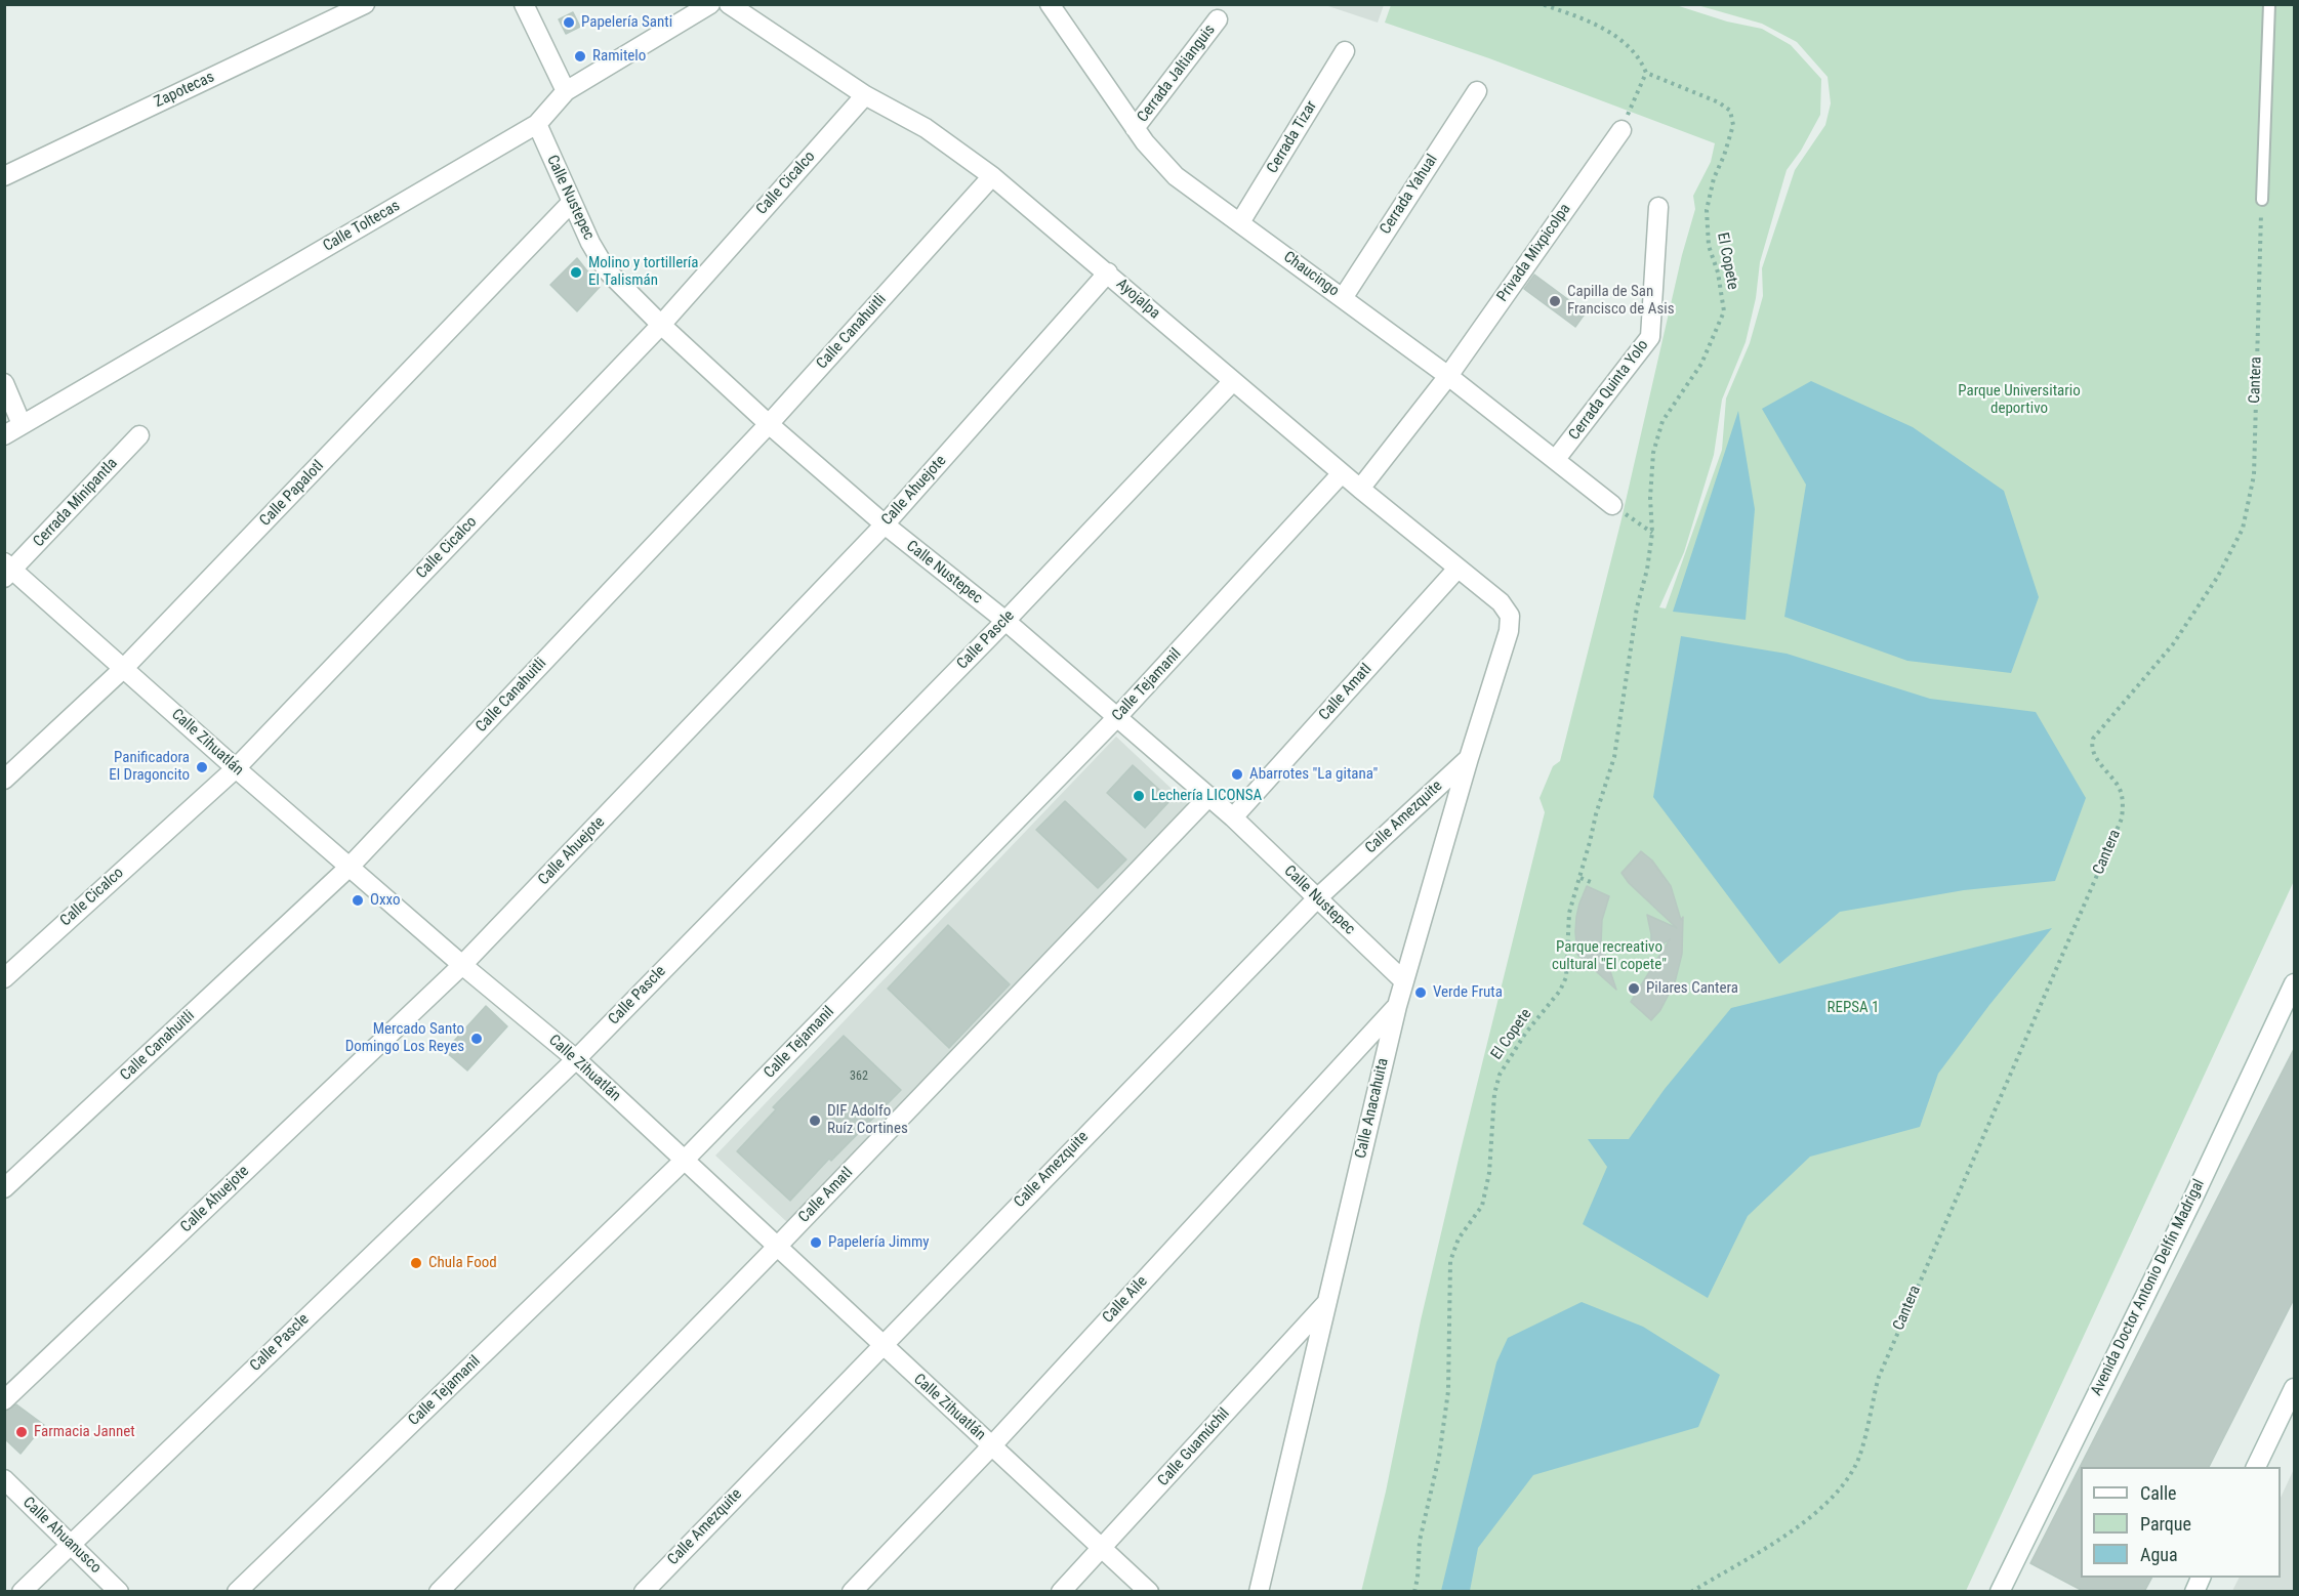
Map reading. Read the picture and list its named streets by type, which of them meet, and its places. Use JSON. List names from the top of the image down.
{
  "streets": {
    "street": [
      "Cerrada Jaltianguis",
      "Zapotecas",
      "Cerrada Tizar",
      "Calle Cicalco",
      "Cerrada Yahual",
      "Calle Nustepec",
      "Calle Toltecas",
      "Privada Mixpicolpa",
      "Chaucingo",
      "Ayojalpa",
      "Calle Canahuitli",
      "Cerrada Quinta Yolo",
      "Calle Ahuejote",
      "Calle Papalotl",
      "Cerrada Minipantla",
      "Calle Pascle",
      "Calle Tejamanil",
      "Calle Amatl",
      "Calle Zihuatlán",
      "Calle Amezquite",
      "Calle Anacahuita",
      "Avenida Doctor Antonio Delfín Madrigal",
      "Calle Aile",
      "Calle Guamúchil",
      "Calle Ahuanusco"
    ],
    "path": ["El Copete", "Cantera"]
  },
  "crossings": [
    ["Cerrada Jaltianguis", "Chaucingo"],
    ["Cerrada Tizar", "Chaucingo"],
    ["Calle Cicalco", "Calle Nustepec"],
    ["Calle Cicalco", "Ayojalpa"],
    ["Calle Cicalco", "Calle Zihuatlán"],
    ["Cerrada Yahual", "Chaucingo"],
    ["Calle Nustepec", "Calle Toltecas"],
    ["Calle Nustepec", "Calle Canahuitli"],
    ["Calle Nustepec", "Calle Ahuejote"],
    ["Calle Nustepec", "Calle Papalotl"],
    ["Calle Nustepec", "Calle Pascle"],
    ["Calle Nustepec", "Calle Tejamanil"],
    ["Calle Nustepec", "Calle Amatl"],
    ["Calle Nustepec", "Calle Amezquite"],
    ["Calle Nustepec", "Calle Anacahuita"],
    ["Privada Mixpicolpa", "Chaucingo"],
    ["Chaucingo", "Cerrada Quinta Yolo"],
    ["Ayojalpa", "Calle Canahuitli"],
    ["Ayojalpa", "Calle Ahuejote"],
    ["Ayojalpa", "Calle Pascle"],
    ["Ayojalpa", "Calle Tejamanil"],
    ["Ayojalpa", "Calle Amatl"],
    ["Ayojalpa", "Calle Anacahuita"],
    ["Calle Canahuitli", "Calle Zihuatlán"],
    ["Calle Ahuejote", "Calle Zihuatlán"],
    ["Calle Papalotl", "Calle Zihuatlán"],
    ["Cerrada Minipantla", "Calle Zihuatlán"],
    ["Calle Pascle", "Calle Zihuatlán"],
    ["Calle Pascle", "Calle Ahuanusco"],
    ["Calle Tejamanil", "Calle Zihuatlán"],
    ["Calle Amatl", "Calle Zihuatlán"],
    ["Calle Zihuatlán", "Calle Amezquite"],
    ["Calle Zihuatlán", "Calle Aile"],
    ["Calle Zihuatlán", "Calle Guamúchil"],
    ["Calle Amezquite", "Calle Anacahuita"],
    ["Calle Anacahuita", "Calle Aile"],
    ["Calle Anacahuita", "Calle Guamúchil"]
  ],
  "parks": ["Parque Universitario deportivo", "Parque recreativo cultural \"El copete\"", "REPSA 1"],
  "places": [
    "Papelería Santi",
    "Ramitelo",
    "Molino y tortillería El Talismán",
    "Capilla de San Francisco de Asis",
    "Panificadora El Dragoncito",
    "Abarrotes \"La gitana\"",
    "Lechería LICONSA",
    "Oxxo",
    "Pilares Cantera",
    "Verde Fruta",
    "Mercado Santo Domingo Los Reyes",
    "DIF Adolfo Ruíz Cortines",
    "Papelería Jimmy",
    "Chula Food",
    "Farmacia Jannet"
  ],
  "house_numbers": ["362"],
  "legend": ["Calle", "Parque", "Agua"]
}
